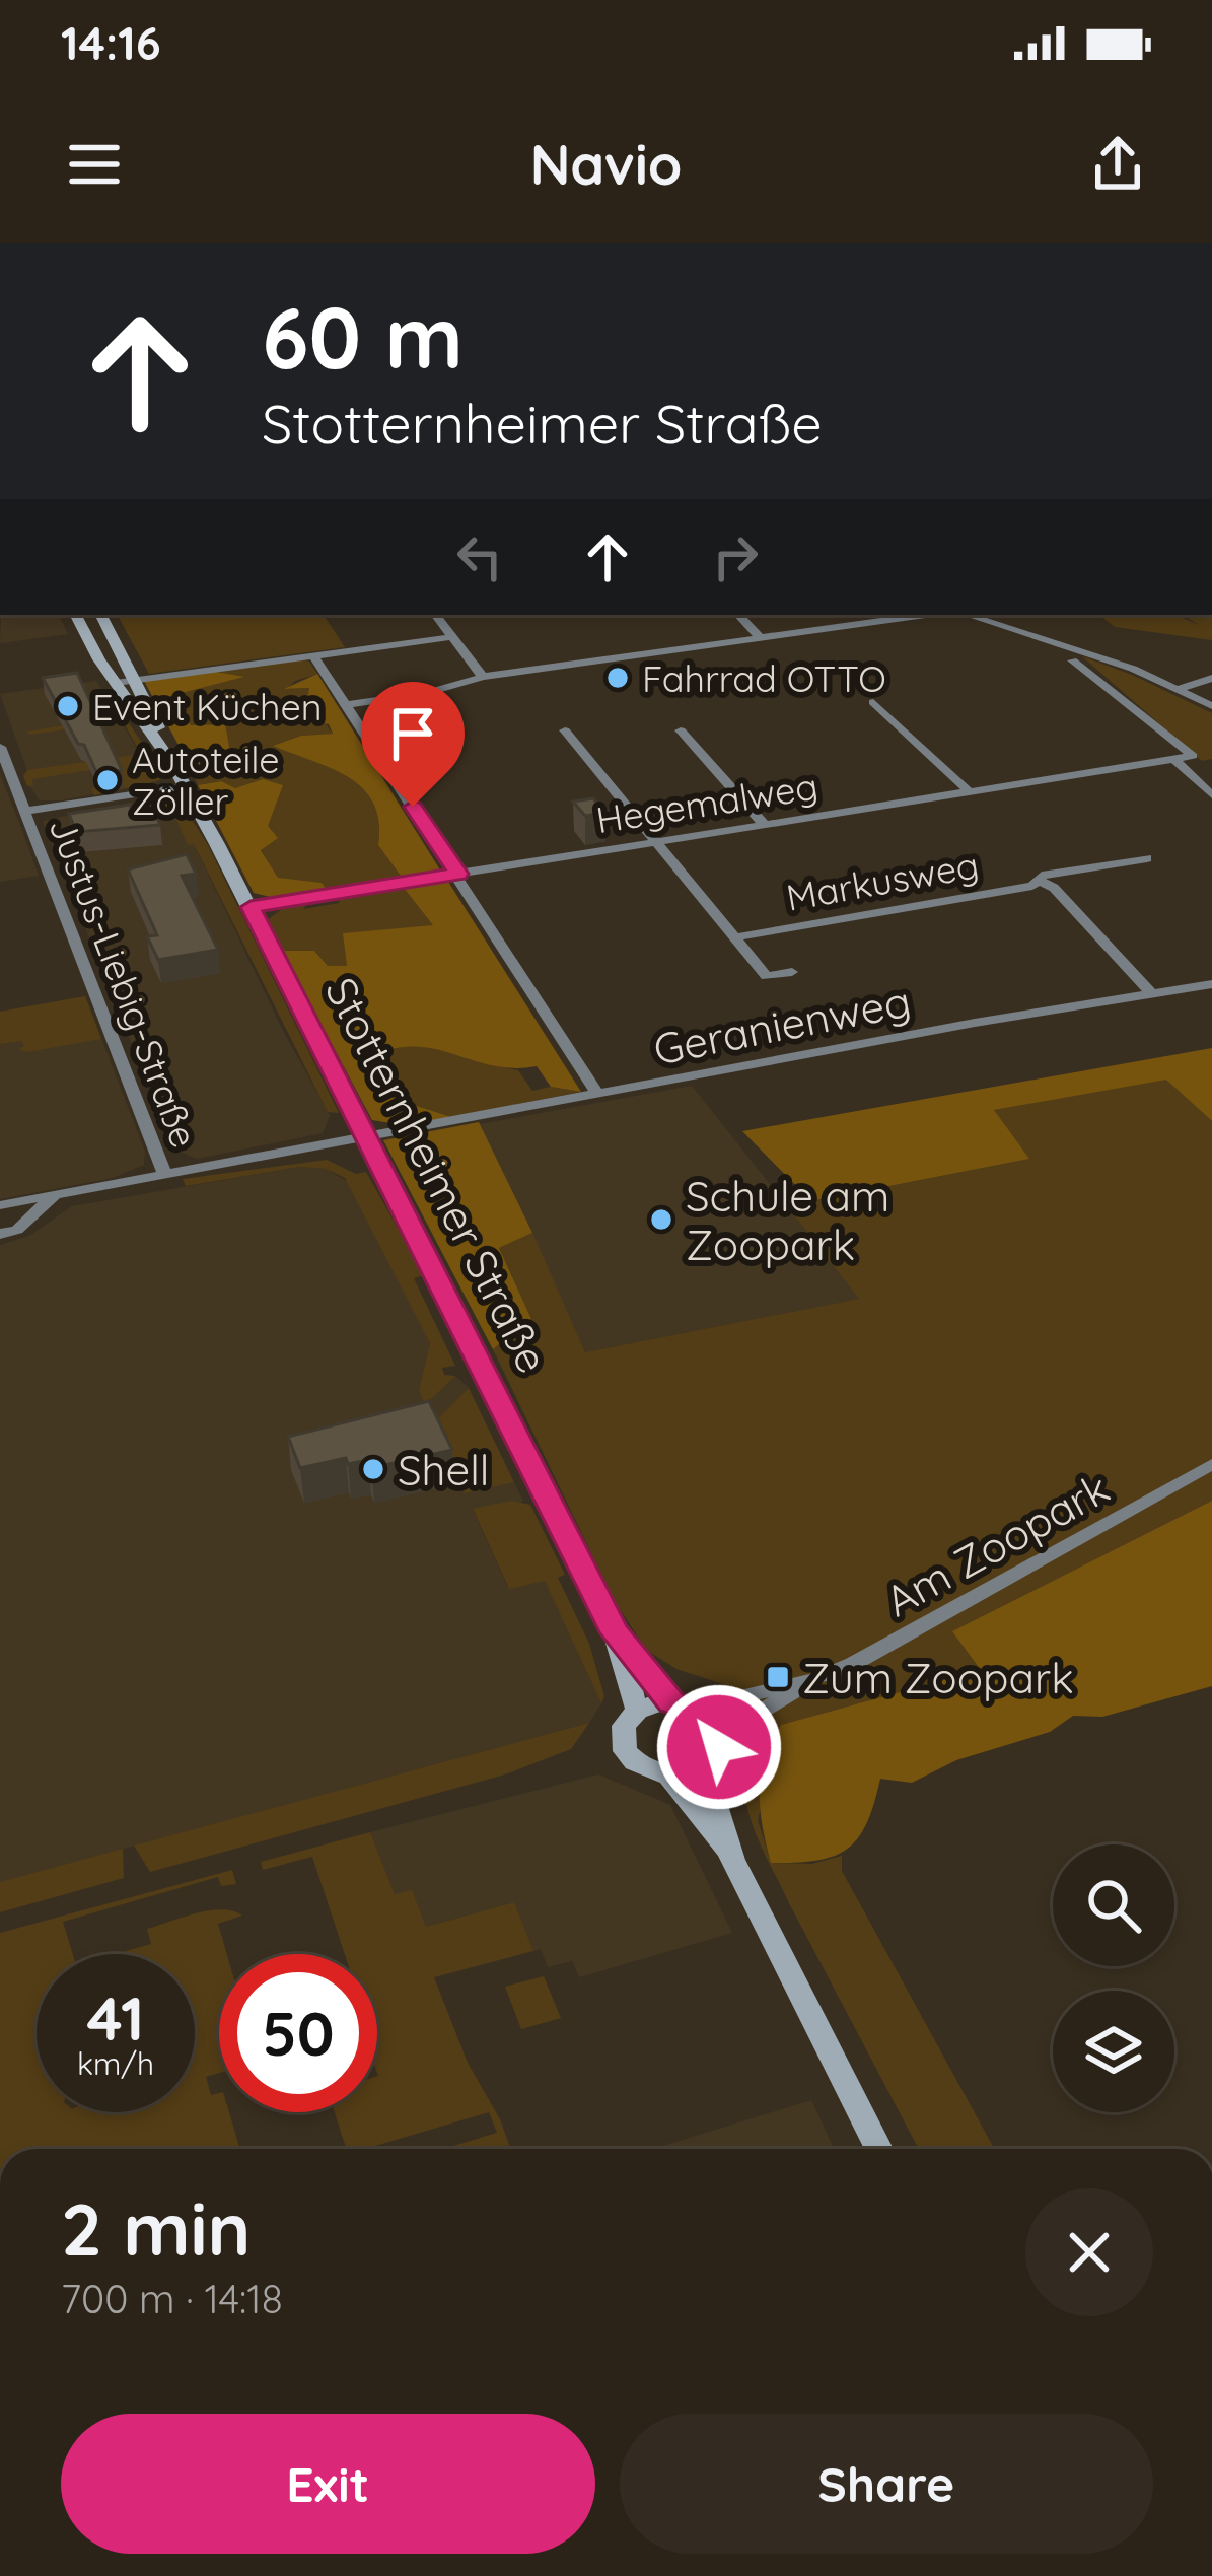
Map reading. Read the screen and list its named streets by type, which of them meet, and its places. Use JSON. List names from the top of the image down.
{
  "streets": {
    "main road": ["Stotternheimer Straße"],
    "street": [
      "Hegemalweg",
      "Markusweg",
      "Justus-Liebig-Straße",
      "Geranienweg",
      "Am Zoopark"
    ]
  },
  "crossings": [
    ["Hegemalweg", "Stotternheimer Straße"],
    ["Justus-Liebig-Straße", "Geranienweg"],
    ["Justus-Liebig-Straße", "Stotternheimer Straße"],
    ["Geranienweg", "Stotternheimer Straße"]
  ],
  "places": {
    "other": [
      "Fahrrad OTTO",
      "Event Küchen",
      "Autoteile Zöller",
      "Schule am Zoopark",
      "Shell"
    ],
    "transit": ["Zum Zoopark"]
  },
  "page": {
    "status": "14:16",
    "header": "Navio",
    "turn": ["60 m", "Stotternheimer Straße"],
    "speed": "41 km/h",
    "limit": "50",
    "heading": ["2 min", "700 m · 14:18"],
    "buttons": ["Exit", "Share"]
  }
}
